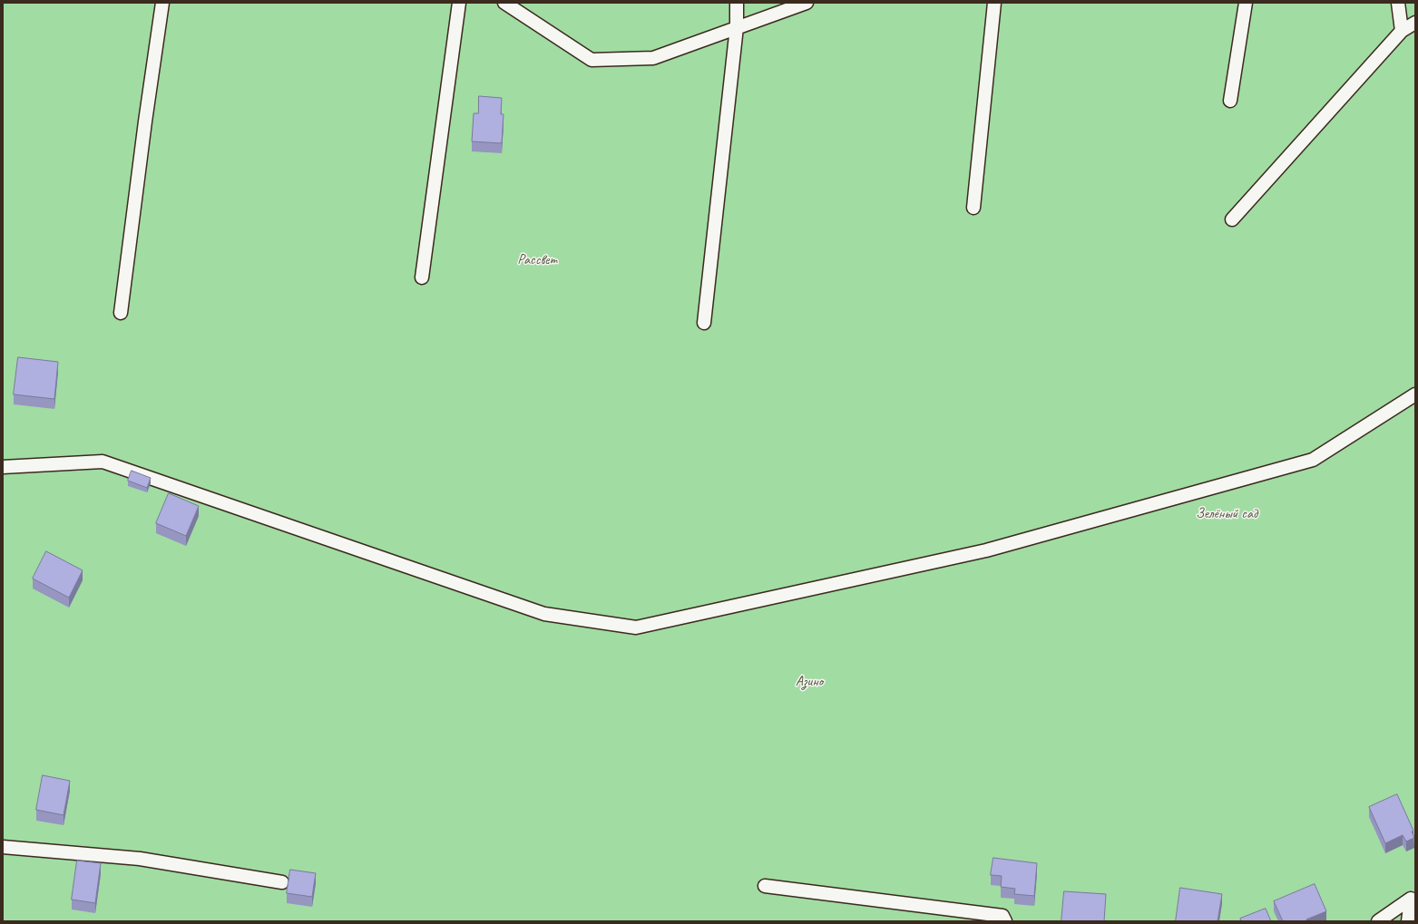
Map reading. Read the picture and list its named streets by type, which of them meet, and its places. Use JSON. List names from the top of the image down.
{
  "parks": ["Рассвет", "Зелёный сад", "Азино"]
}
